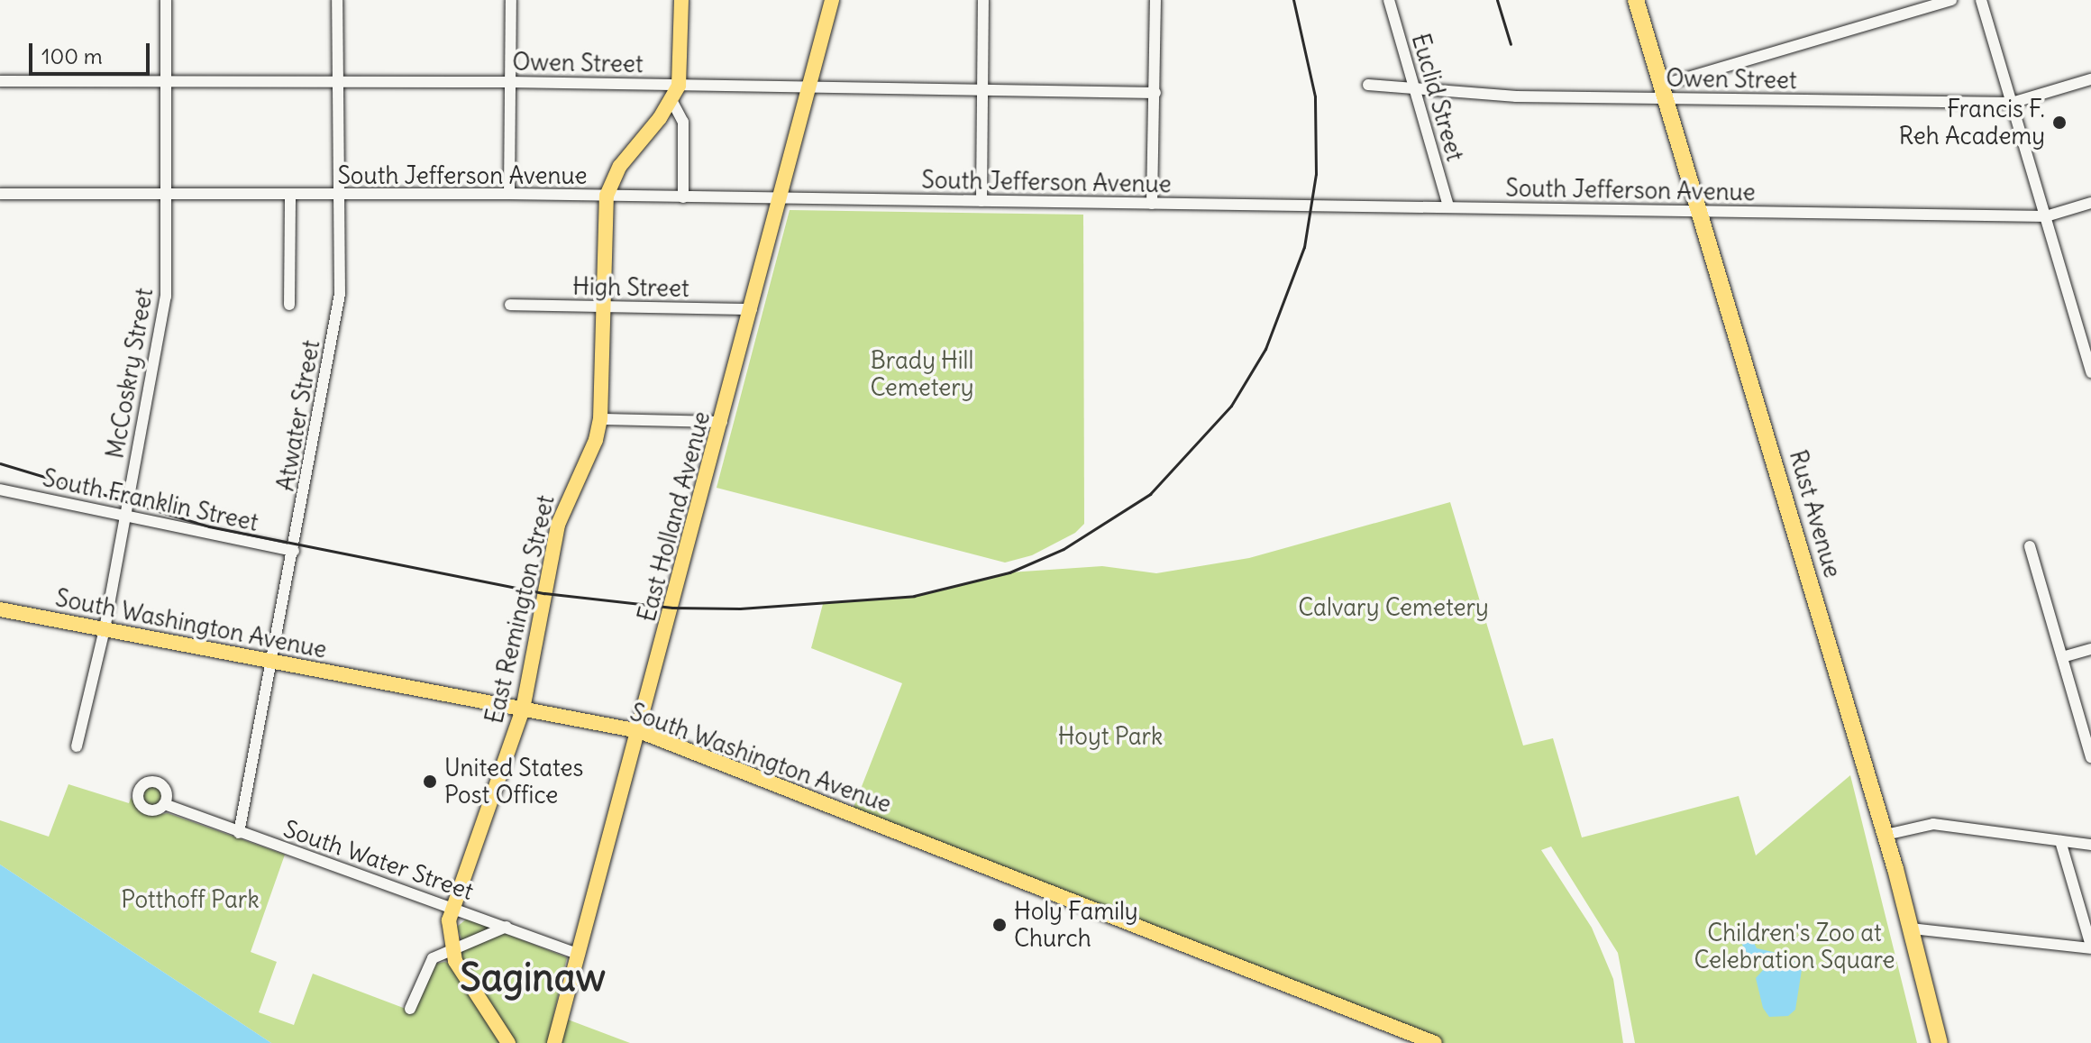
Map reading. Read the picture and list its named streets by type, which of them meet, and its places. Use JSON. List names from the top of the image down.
{
  "streets": {
    "highway": ["Rust Avenue"],
    "main road": ["East Holland Avenue", "East Remington Street", "South Washington Avenue"],
    "street": [
      "Owen Street",
      "Euclid Street",
      "South Jefferson Avenue",
      "High Street",
      "McCoskry Street",
      "Atwater Street",
      "South Franklin Street",
      "South Water Street"
    ]
  },
  "crossings": [
    ["Owen Street", "Euclid Street"],
    ["Owen Street", "McCoskry Street"],
    ["Owen Street", "Atwater Street"],
    ["Owen Street", "Rust Avenue"],
    ["Owen Street", "East Holland Avenue"],
    ["Owen Street", "East Remington Street"],
    ["Euclid Street", "South Jefferson Avenue"],
    ["South Jefferson Avenue", "McCoskry Street"],
    ["South Jefferson Avenue", "Atwater Street"],
    ["South Jefferson Avenue", "Rust Avenue"],
    ["South Jefferson Avenue", "East Holland Avenue"],
    ["South Jefferson Avenue", "East Remington Street"],
    ["High Street", "East Holland Avenue"],
    ["High Street", "East Remington Street"],
    ["McCoskry Street", "South Franklin Street"],
    ["McCoskry Street", "South Washington Avenue"],
    ["Atwater Street", "South Franklin Street"],
    ["Atwater Street", "South Washington Avenue"],
    ["Atwater Street", "South Water Street"],
    ["East Holland Avenue", "South Washington Avenue"],
    ["East Holland Avenue", "South Water Street"],
    ["East Remington Street", "South Washington Avenue"],
    ["East Remington Street", "South Water Street"]
  ],
  "districts": ["Saginaw"],
  "parks": [
    "Brady Hill Cemetery",
    "Calvary Cemetery",
    "Hoyt Park",
    "Potthoff Park",
    "Children's Zoo at Celebration Square"
  ],
  "places": ["Francis F. Reh Academy", "United States Post Office", "Holy Family Church"],
  "scale_bar": "100 m"
}
